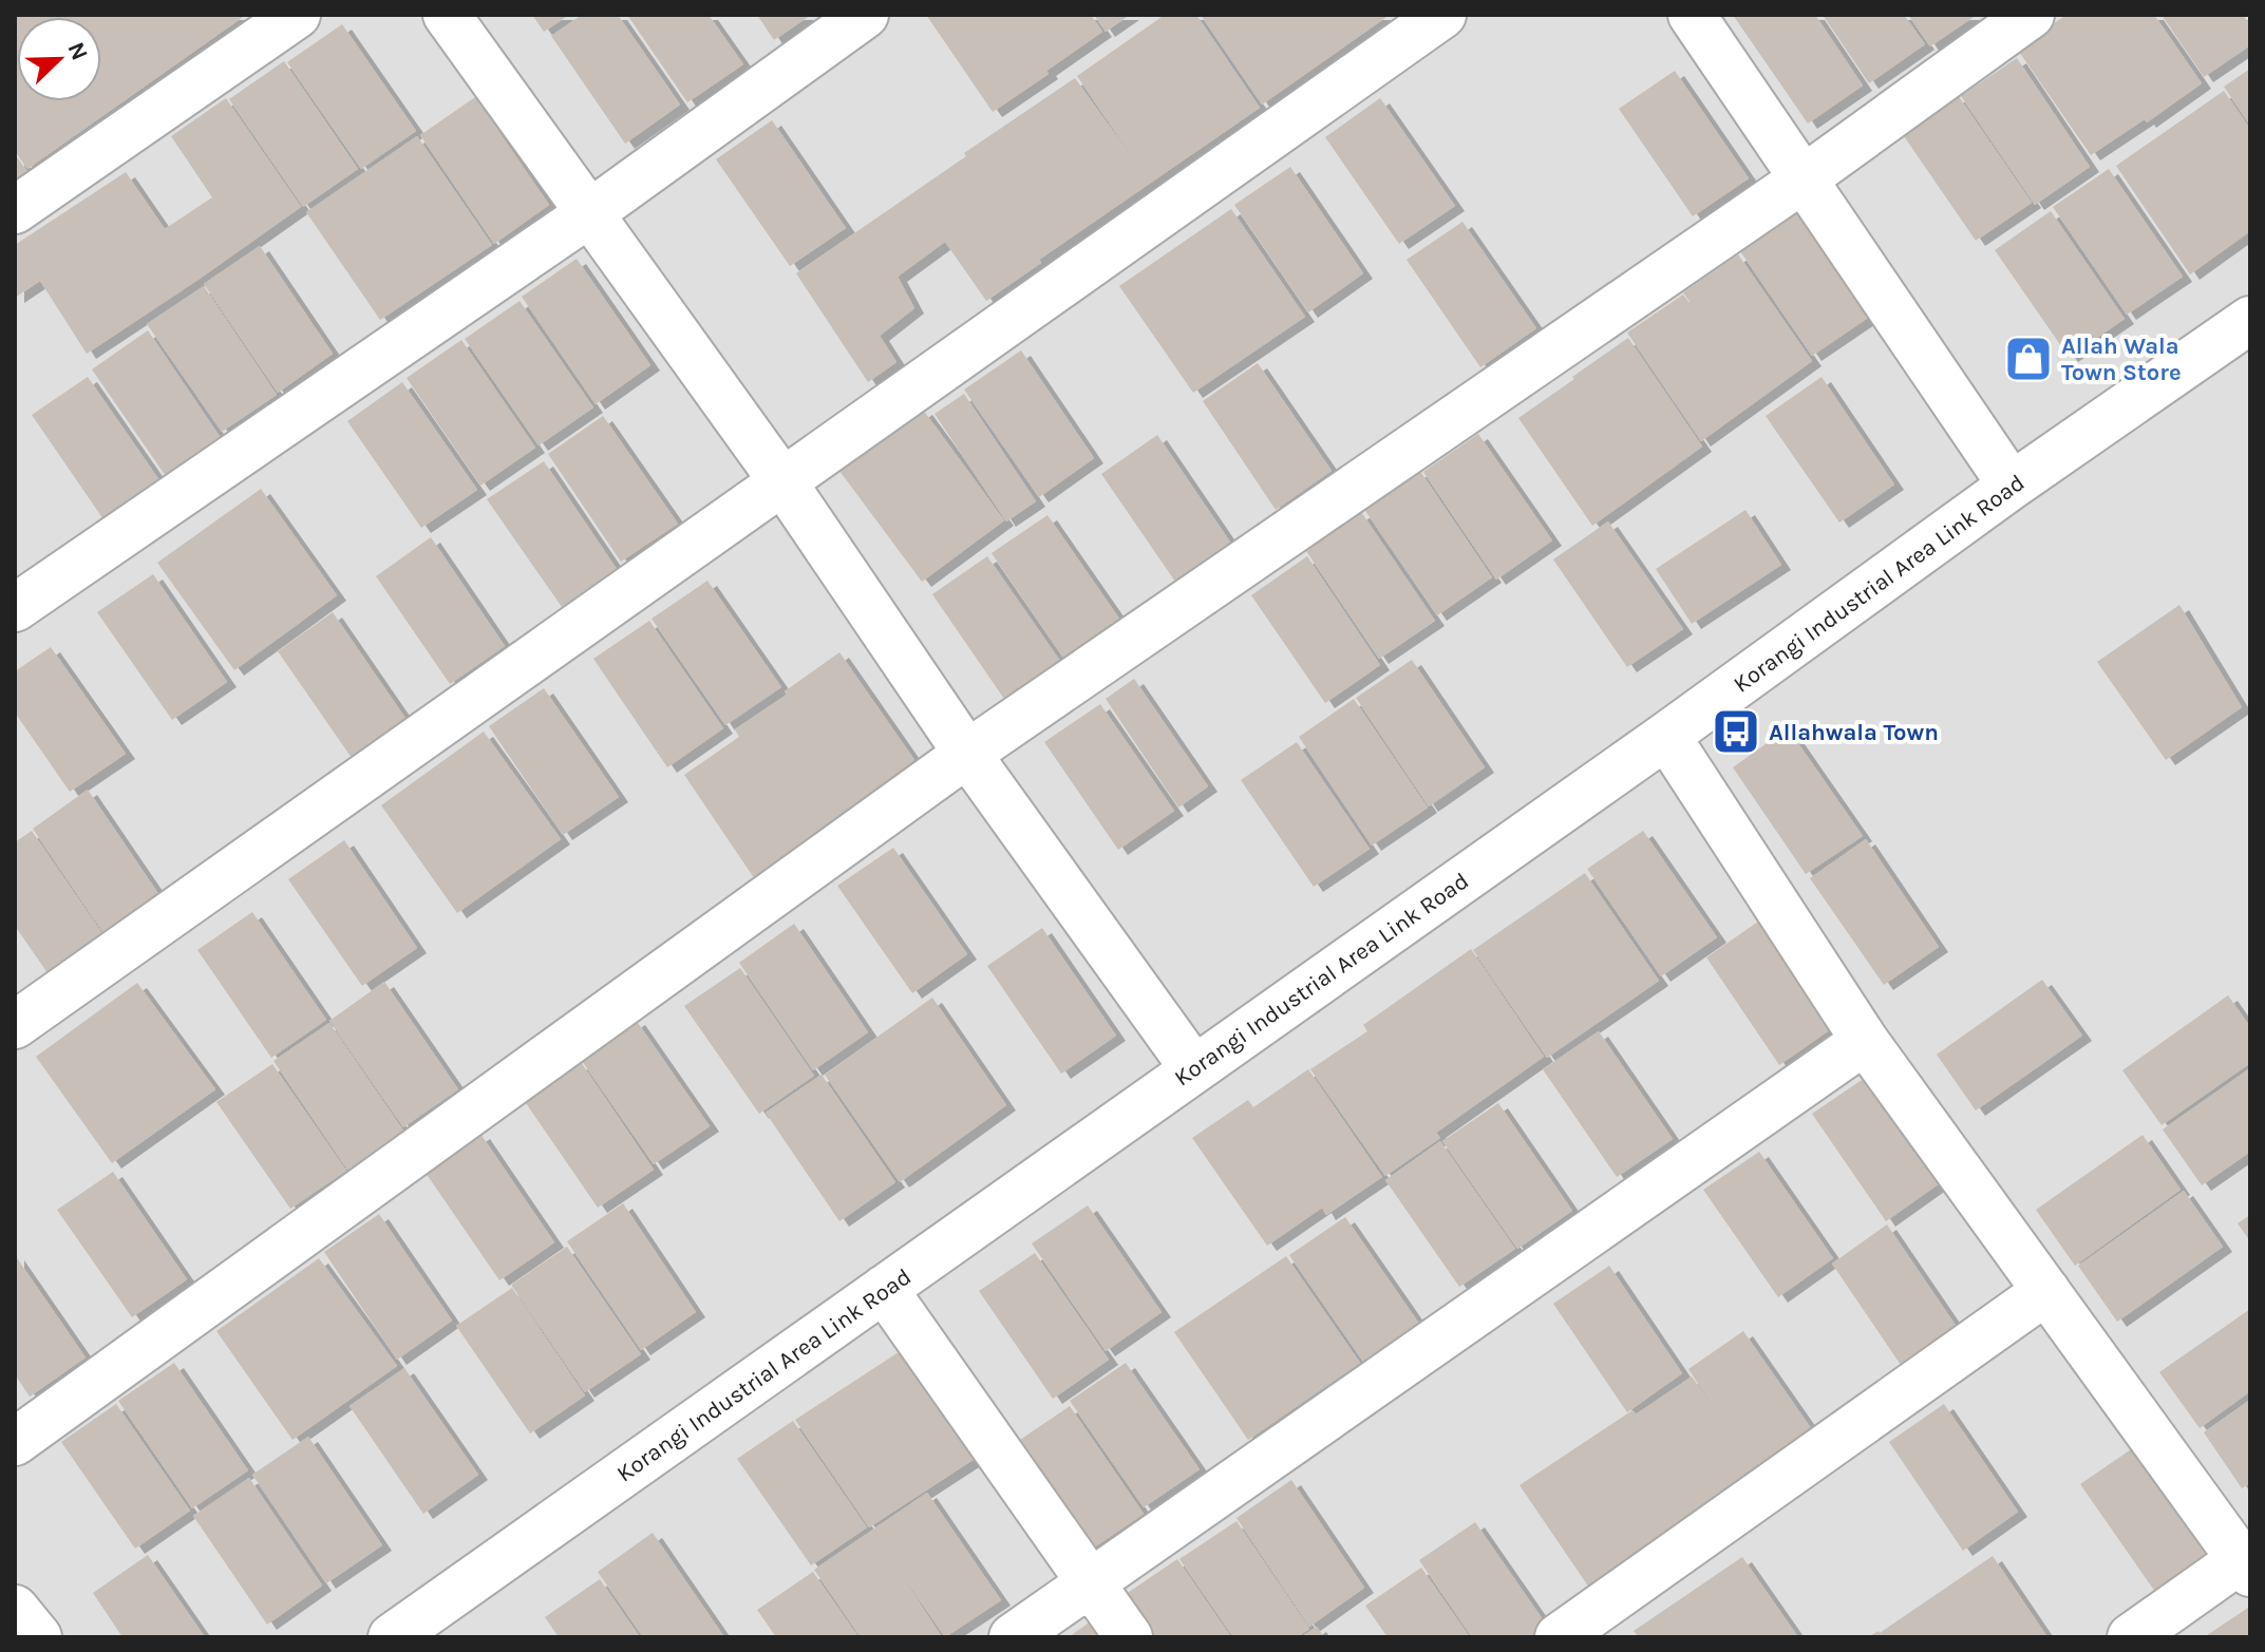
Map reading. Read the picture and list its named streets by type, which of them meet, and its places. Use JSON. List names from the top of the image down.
{
  "streets": {
    "street": ["Korangi Industrial Area Link Road"]
  },
  "places": {
    "shop": ["Allah Wala Town Store"],
    "bus stop": ["Allahwala Town"]
  },
  "north": "top right"
}
